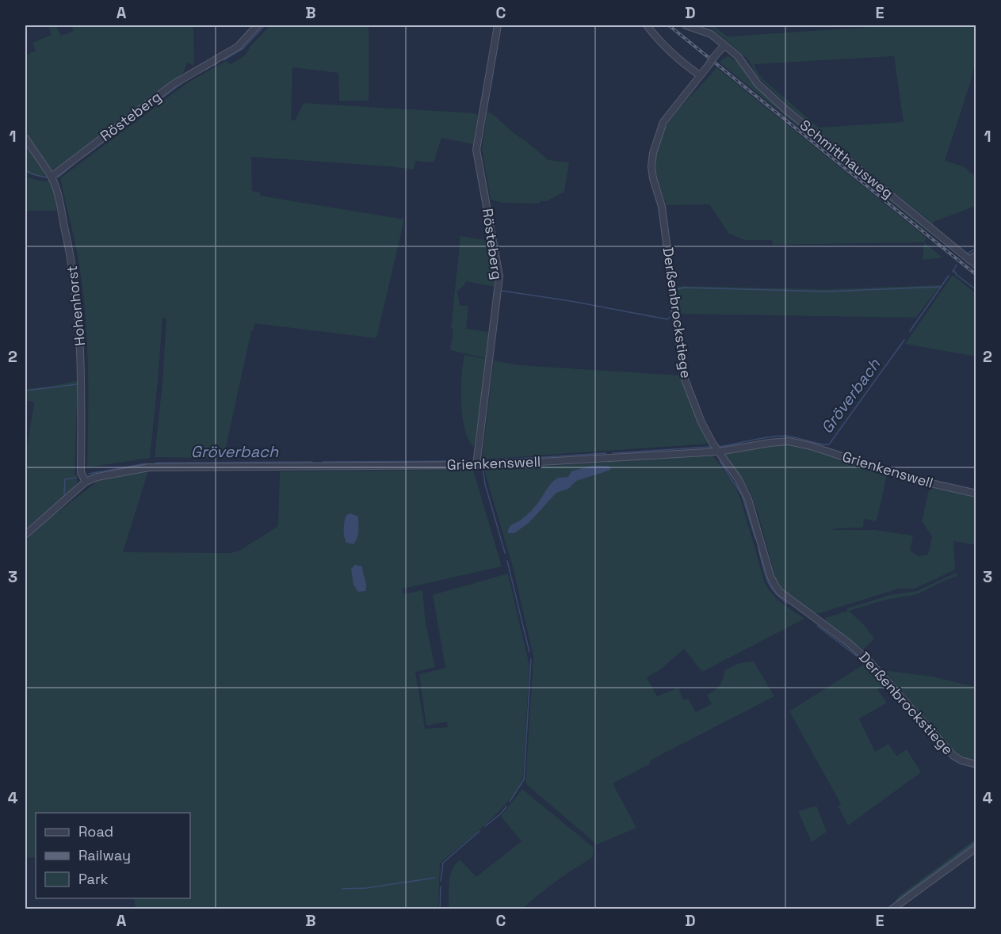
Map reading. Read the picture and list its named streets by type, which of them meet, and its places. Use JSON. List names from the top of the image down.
{
  "streets": {
    "street": [
      "Rösteberg",
      "Schmitthausweg",
      "Hohenhorst",
      "Derßenbrockstiege",
      "Grienkenswell"
    ]
  },
  "crossings": [
    ["Rösteberg", "Hohenhorst"],
    ["Rösteberg", "Grienkenswell"],
    ["Schmitthausweg", "Derßenbrockstiege"],
    ["Hohenhorst", "Grienkenswell"],
    ["Derßenbrockstiege", "Grienkenswell"]
  ],
  "water": ["Gröverbach"],
  "legend": ["Road", "Railway", "Park"],
  "grid": {
    "columns": [
      "A",
      "B",
      "C",
      "D",
      "E"
    ],
    "rows": [
      "1",
      "2",
      "3",
      "4"
    ]
  }
}
